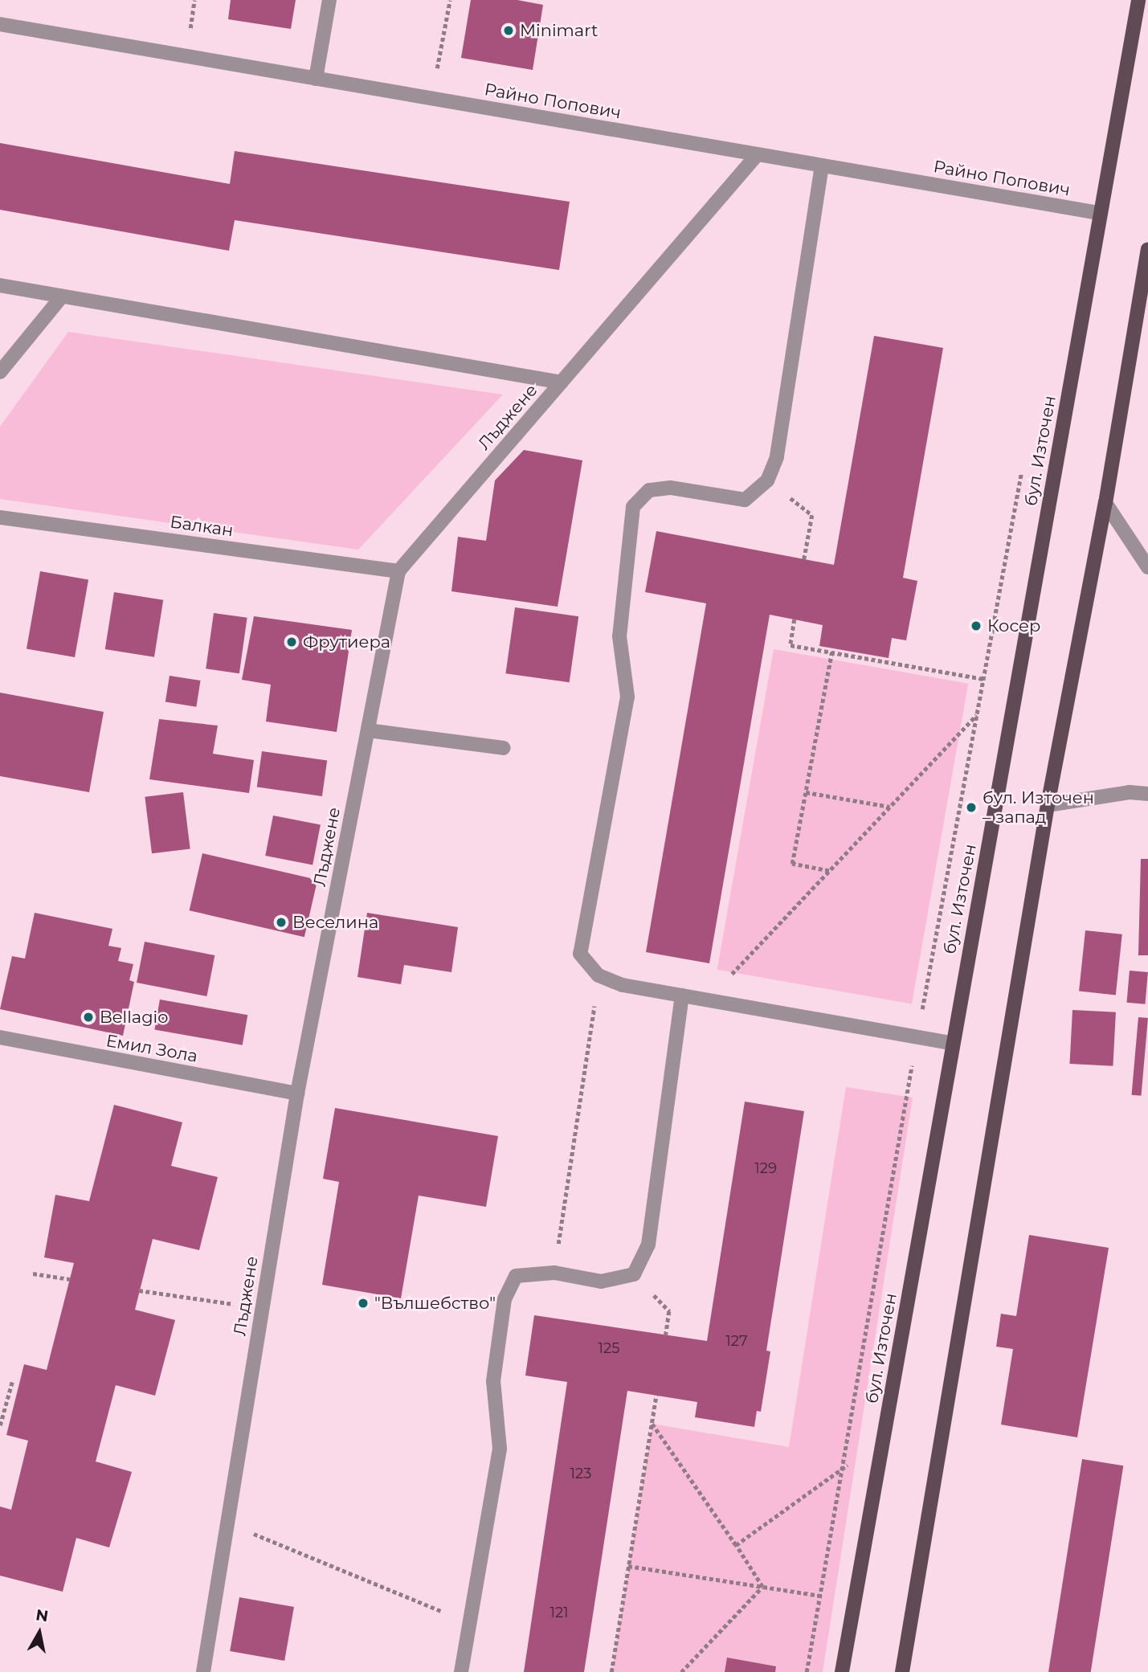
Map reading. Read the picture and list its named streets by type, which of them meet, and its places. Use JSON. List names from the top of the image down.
{
  "streets": {
    "main road": ["бул. Източен"],
    "street": [
      "Райно Попович",
      "Лъджене",
      "Балкан",
      "Емил Зола"
    ]
  },
  "crossings": [
    ["Райно Попович", "Лъджене"],
    ["Райно Попович", "бул. Източен"],
    ["Лъджене", "Балкан"],
    ["Лъджене", "Емил Зола"]
  ],
  "places": [
    "Minimart",
    "Косер",
    "Фрутиера",
    "бул. Източен – запад",
    "Веселина",
    "Bellagio",
    "\"Вълшебство\""
  ],
  "house_numbers": [
    "129",
    "127",
    "125",
    "123",
    "121"
  ],
  "north": "top"
}
